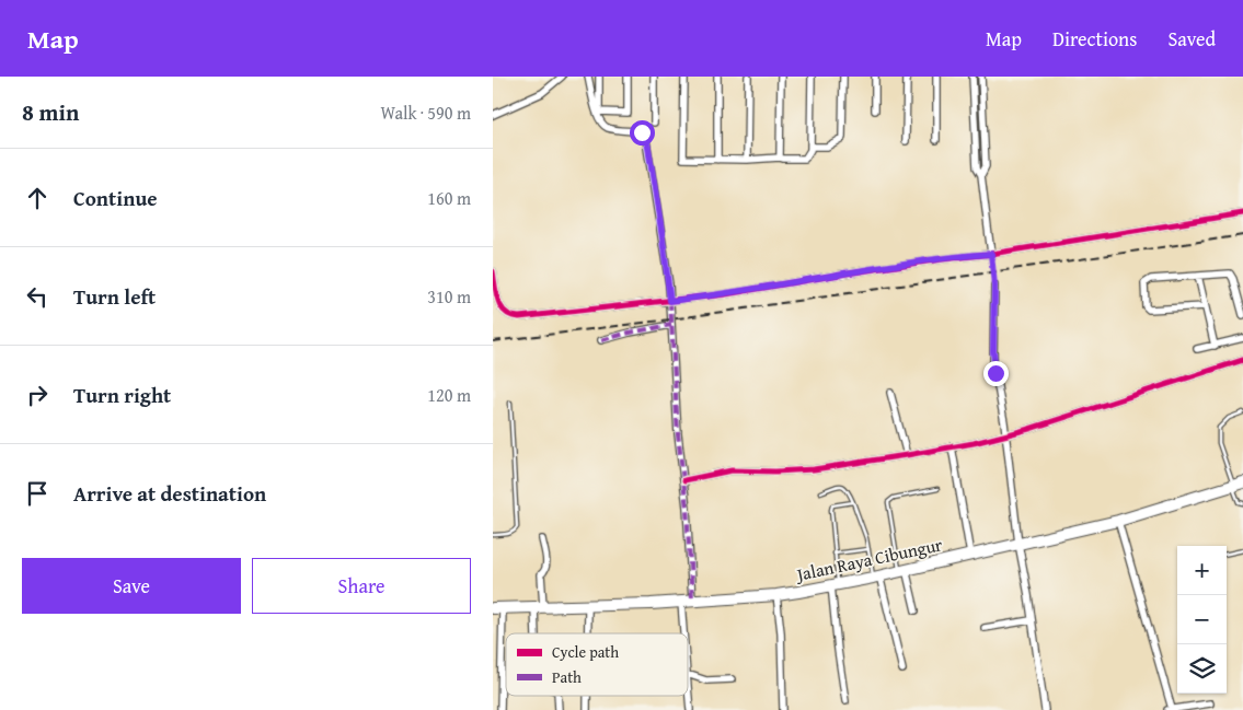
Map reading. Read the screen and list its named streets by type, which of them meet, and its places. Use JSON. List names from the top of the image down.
{
  "streets": {
    "highway": ["Jalan Raya Cibungur"]
  },
  "legend": ["Cycle path", "Path"],
  "page": {
    "header": "Map",
    "nav": ["Map", "Directions", "Saved"],
    "heading": ["8 min", "Walk · 590 m"],
    "list": [
      ["Continue", "160 m"],
      ["Turn left", "310 m"],
      ["Turn right", "120 m"],
      "Arrive at destination"
    ],
    "buttons": ["Save", "Share"],
    "map_buttons": ["+", "−"]
  }
}
